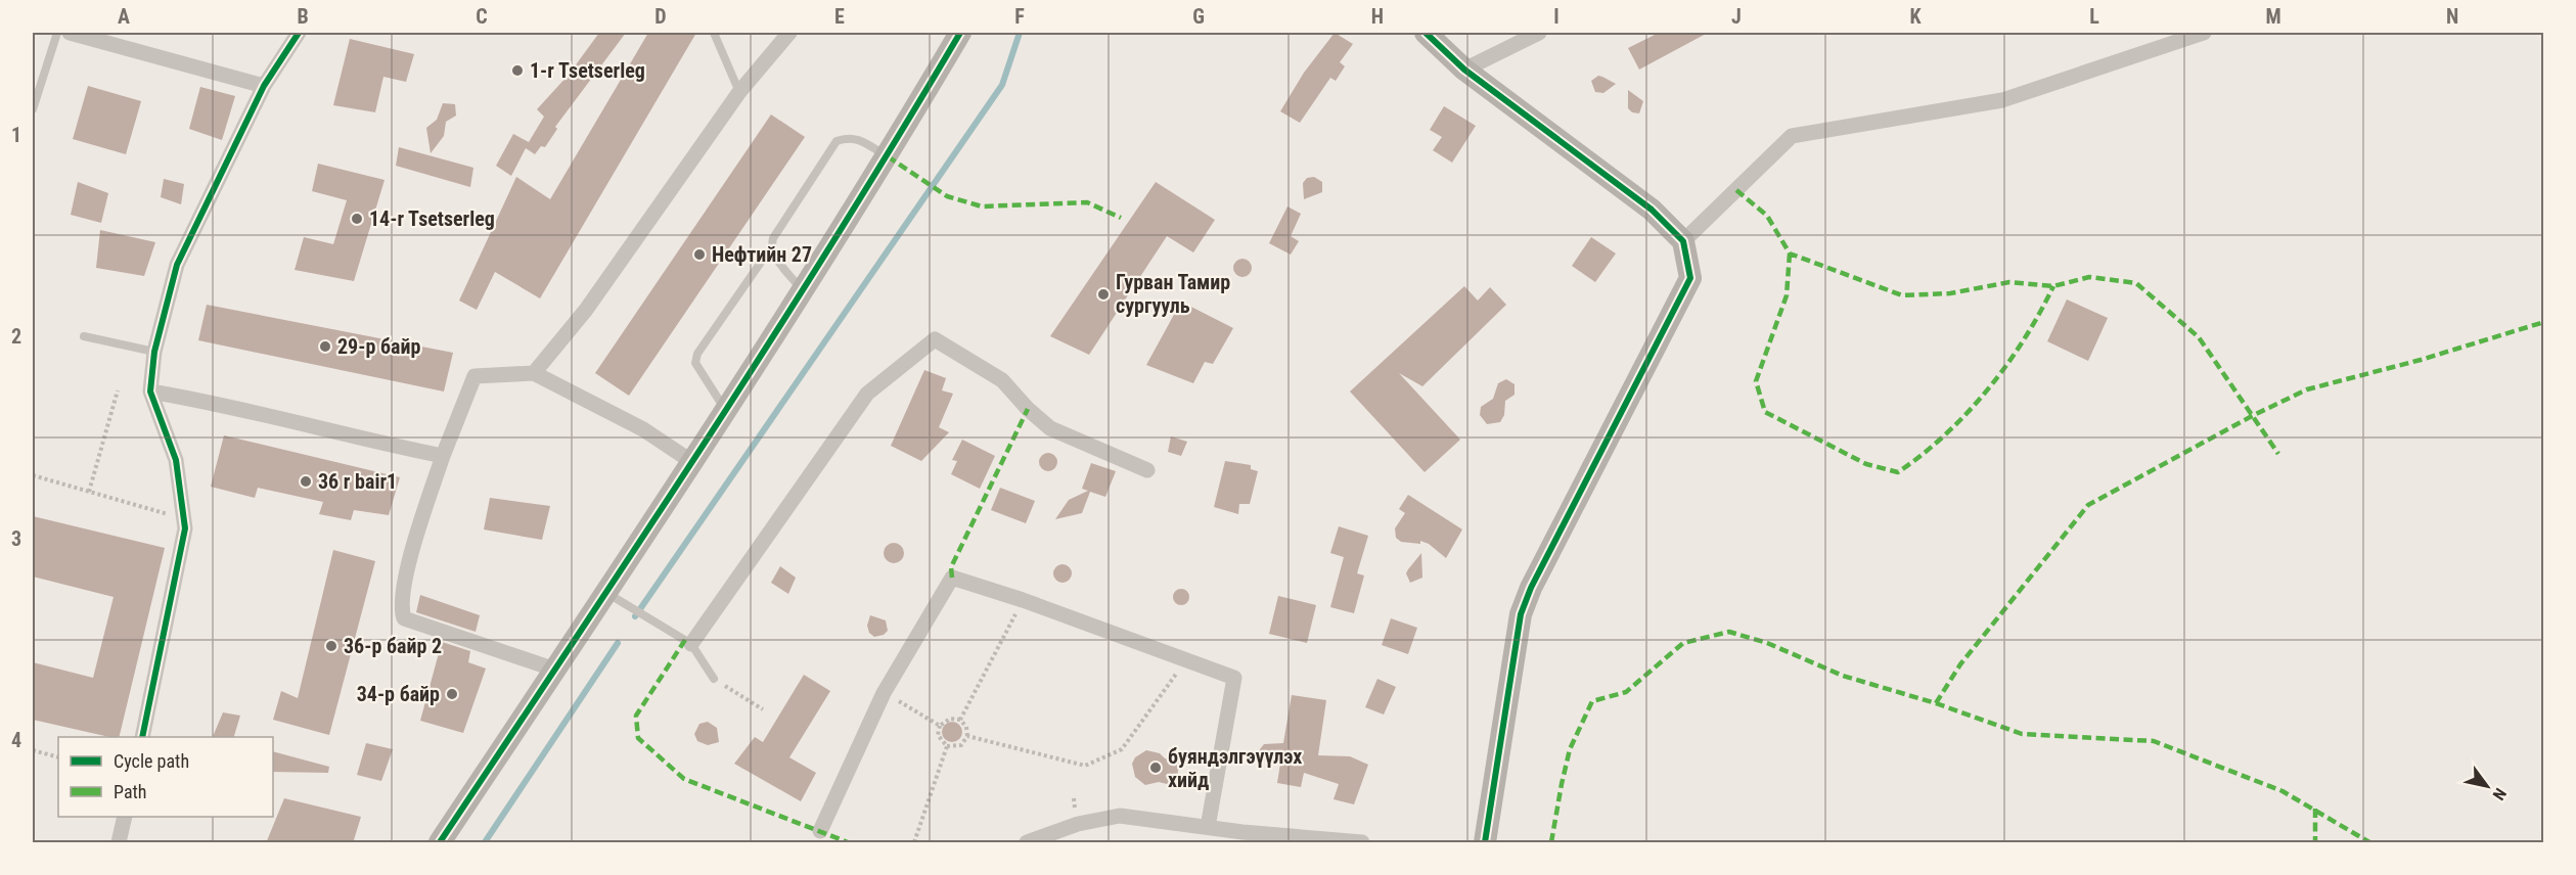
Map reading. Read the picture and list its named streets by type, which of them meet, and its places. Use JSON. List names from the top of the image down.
{
  "places": [
    "1-r Tsetserleg",
    "14-r Tsetserleg",
    "Нефтийн 27",
    "Гурван Тамир сургууль",
    "29-р байр",
    "36 r bair1",
    "36-р байр 2",
    "34-р байр",
    "буяндэлгэүүлэх хийд"
  ],
  "legend": ["Cycle path", "Path"],
  "north": "bottom right",
  "grid": {
    "columns": [
      "A",
      "B",
      "C",
      "D",
      "E",
      "F",
      "G",
      "H",
      "I",
      "J",
      "K",
      "L",
      "M",
      "N"
    ],
    "rows": [
      "1",
      "2",
      "3",
      "4"
    ]
  }
}
